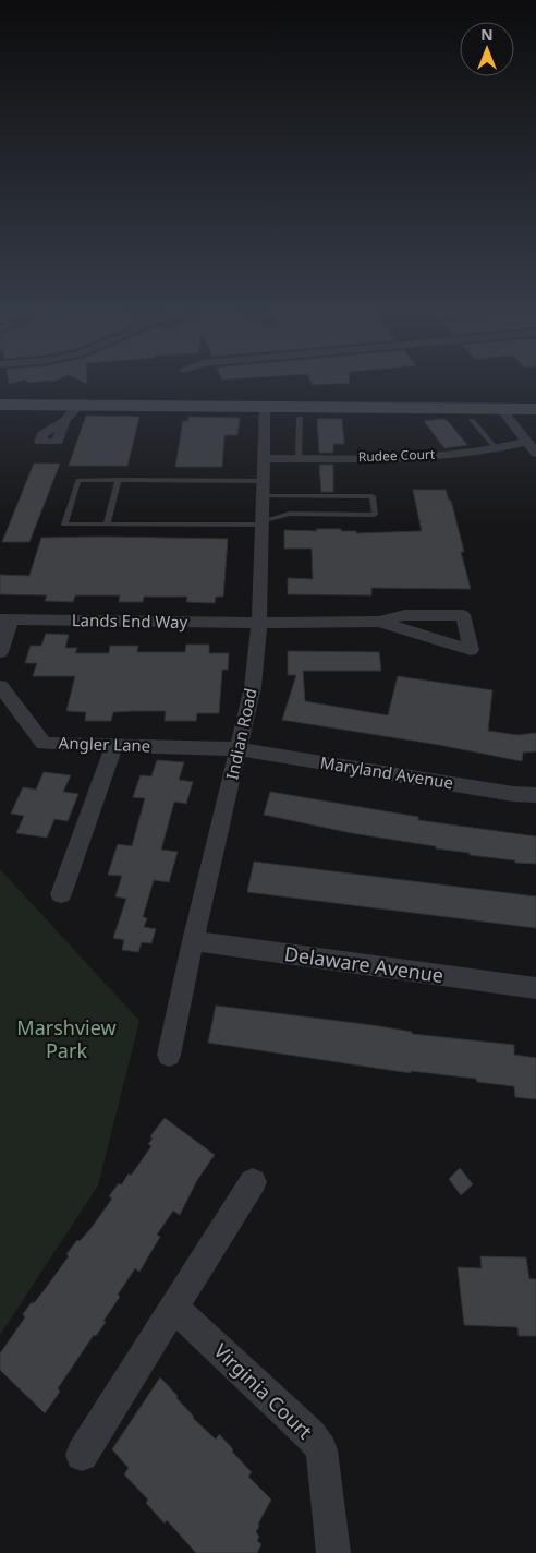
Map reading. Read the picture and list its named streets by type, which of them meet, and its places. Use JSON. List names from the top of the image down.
{
  "streets": {
    "street": [
      "Rudee Court",
      "Lands End Way",
      "Indian Road",
      "Angler Lane",
      "Maryland Avenue",
      "Delaware Avenue",
      "Virginia Court"
    ]
  },
  "crossings": [
    ["Rudee Court", "Indian Road"],
    ["Lands End Way", "Indian Road"],
    ["Indian Road", "Angler Lane"],
    ["Indian Road", "Maryland Avenue"],
    ["Indian Road", "Delaware Avenue"],
    ["Angler Lane", "Maryland Avenue"]
  ],
  "parks": ["Marshview Park"],
  "north": "top"
}
